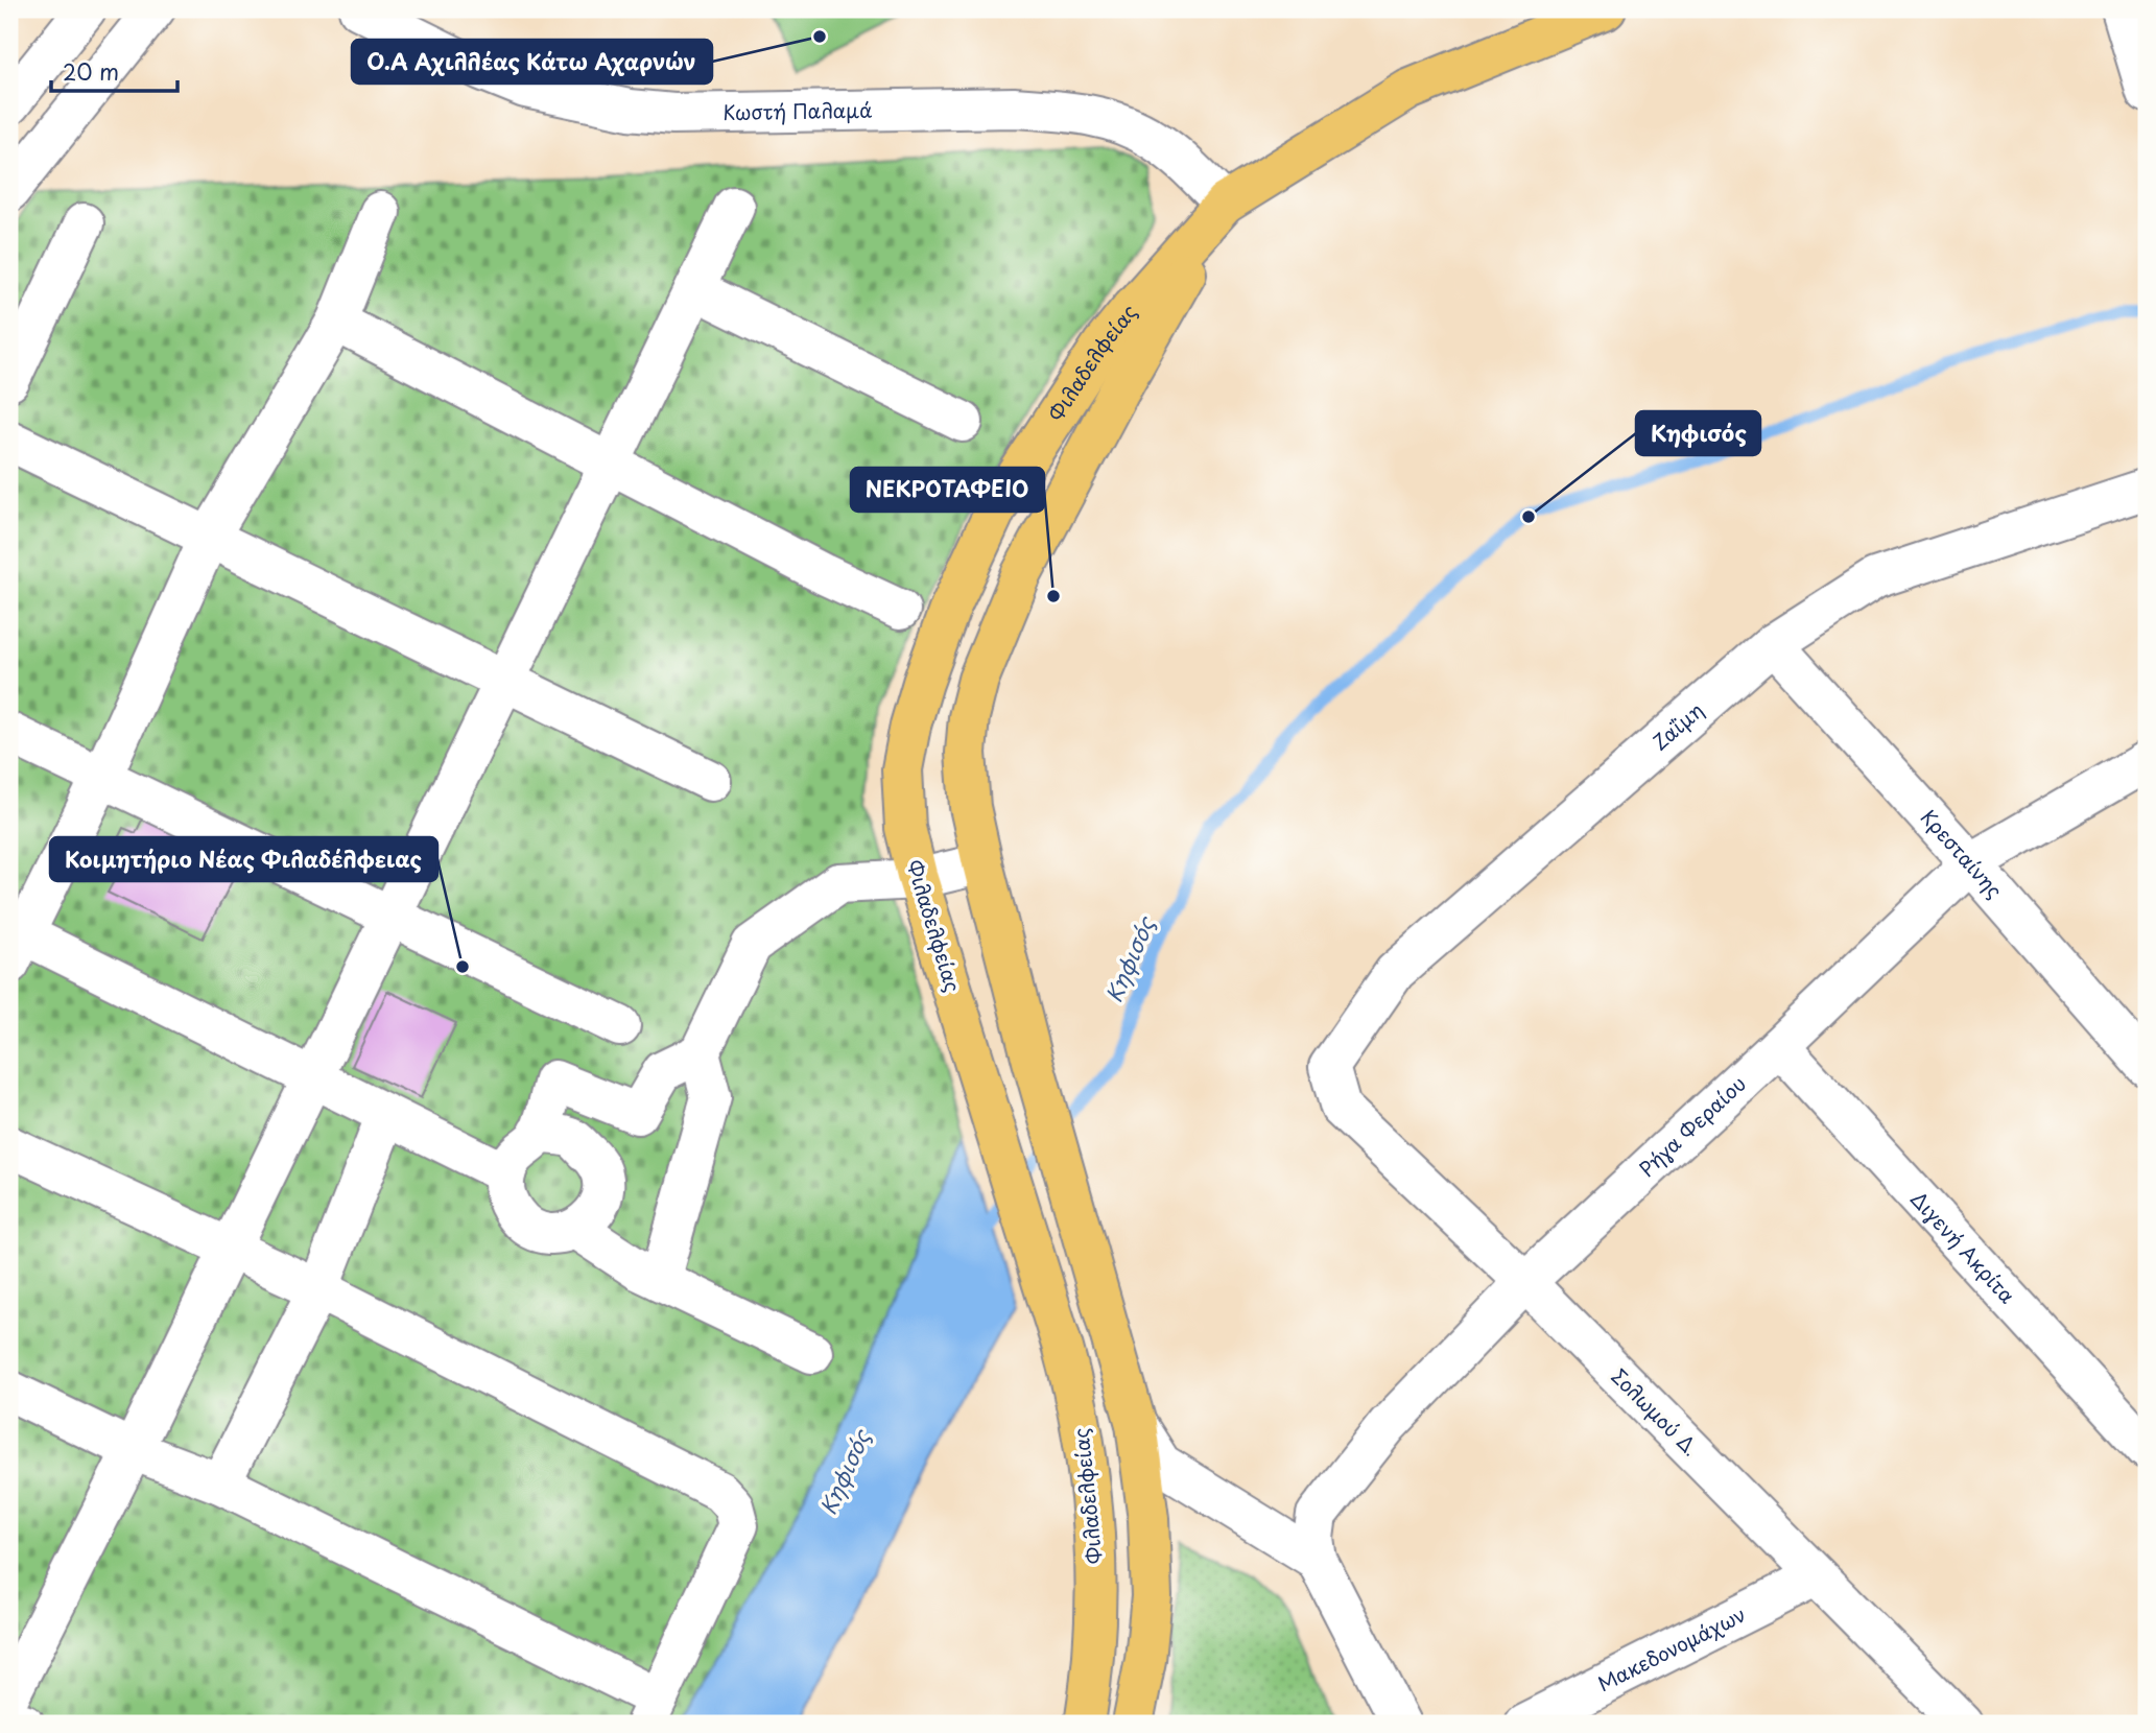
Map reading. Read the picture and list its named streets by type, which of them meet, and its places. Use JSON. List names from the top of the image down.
{
  "streets": {
    "main road": ["Φιλαδελφείας"],
    "street": [
      "Κωστή Παλαμά",
      "Ζαΐμη",
      "Κρεσταίνης",
      "Ρήγα Φεραίου",
      "Διγενή Ακρίτα",
      "Σολωμού Δ.",
      "Μακεδονομάχων"
    ]
  },
  "crossings": [
    ["Κωστή Παλαμά", "Φιλαδελφείας"],
    ["Ζαΐμη", "Κρεσταίνης"],
    ["Ζαΐμη", "Σολωμού Δ."],
    ["Κρεσταίνης", "Ρήγα Φεραίου"],
    ["Ρήγα Φεραίου", "Διγενή Ακρίτα"],
    ["Ρήγα Φεραίου", "Σολωμού Δ."],
    ["Σολωμού Δ.", "Μακεδονομάχων"]
  ],
  "water": ["Κηφισός"],
  "places": [
    "Ο.Α Αχιλλέας Κάτω Αχαρνών",
    "Κηφισός",
    "ΝΕΚΡΟΤΑΦΕΙΟ",
    "Κοιμητήριο Νέας Φιλαδέλφειας"
  ],
  "scale_bar": "20 m"
}
